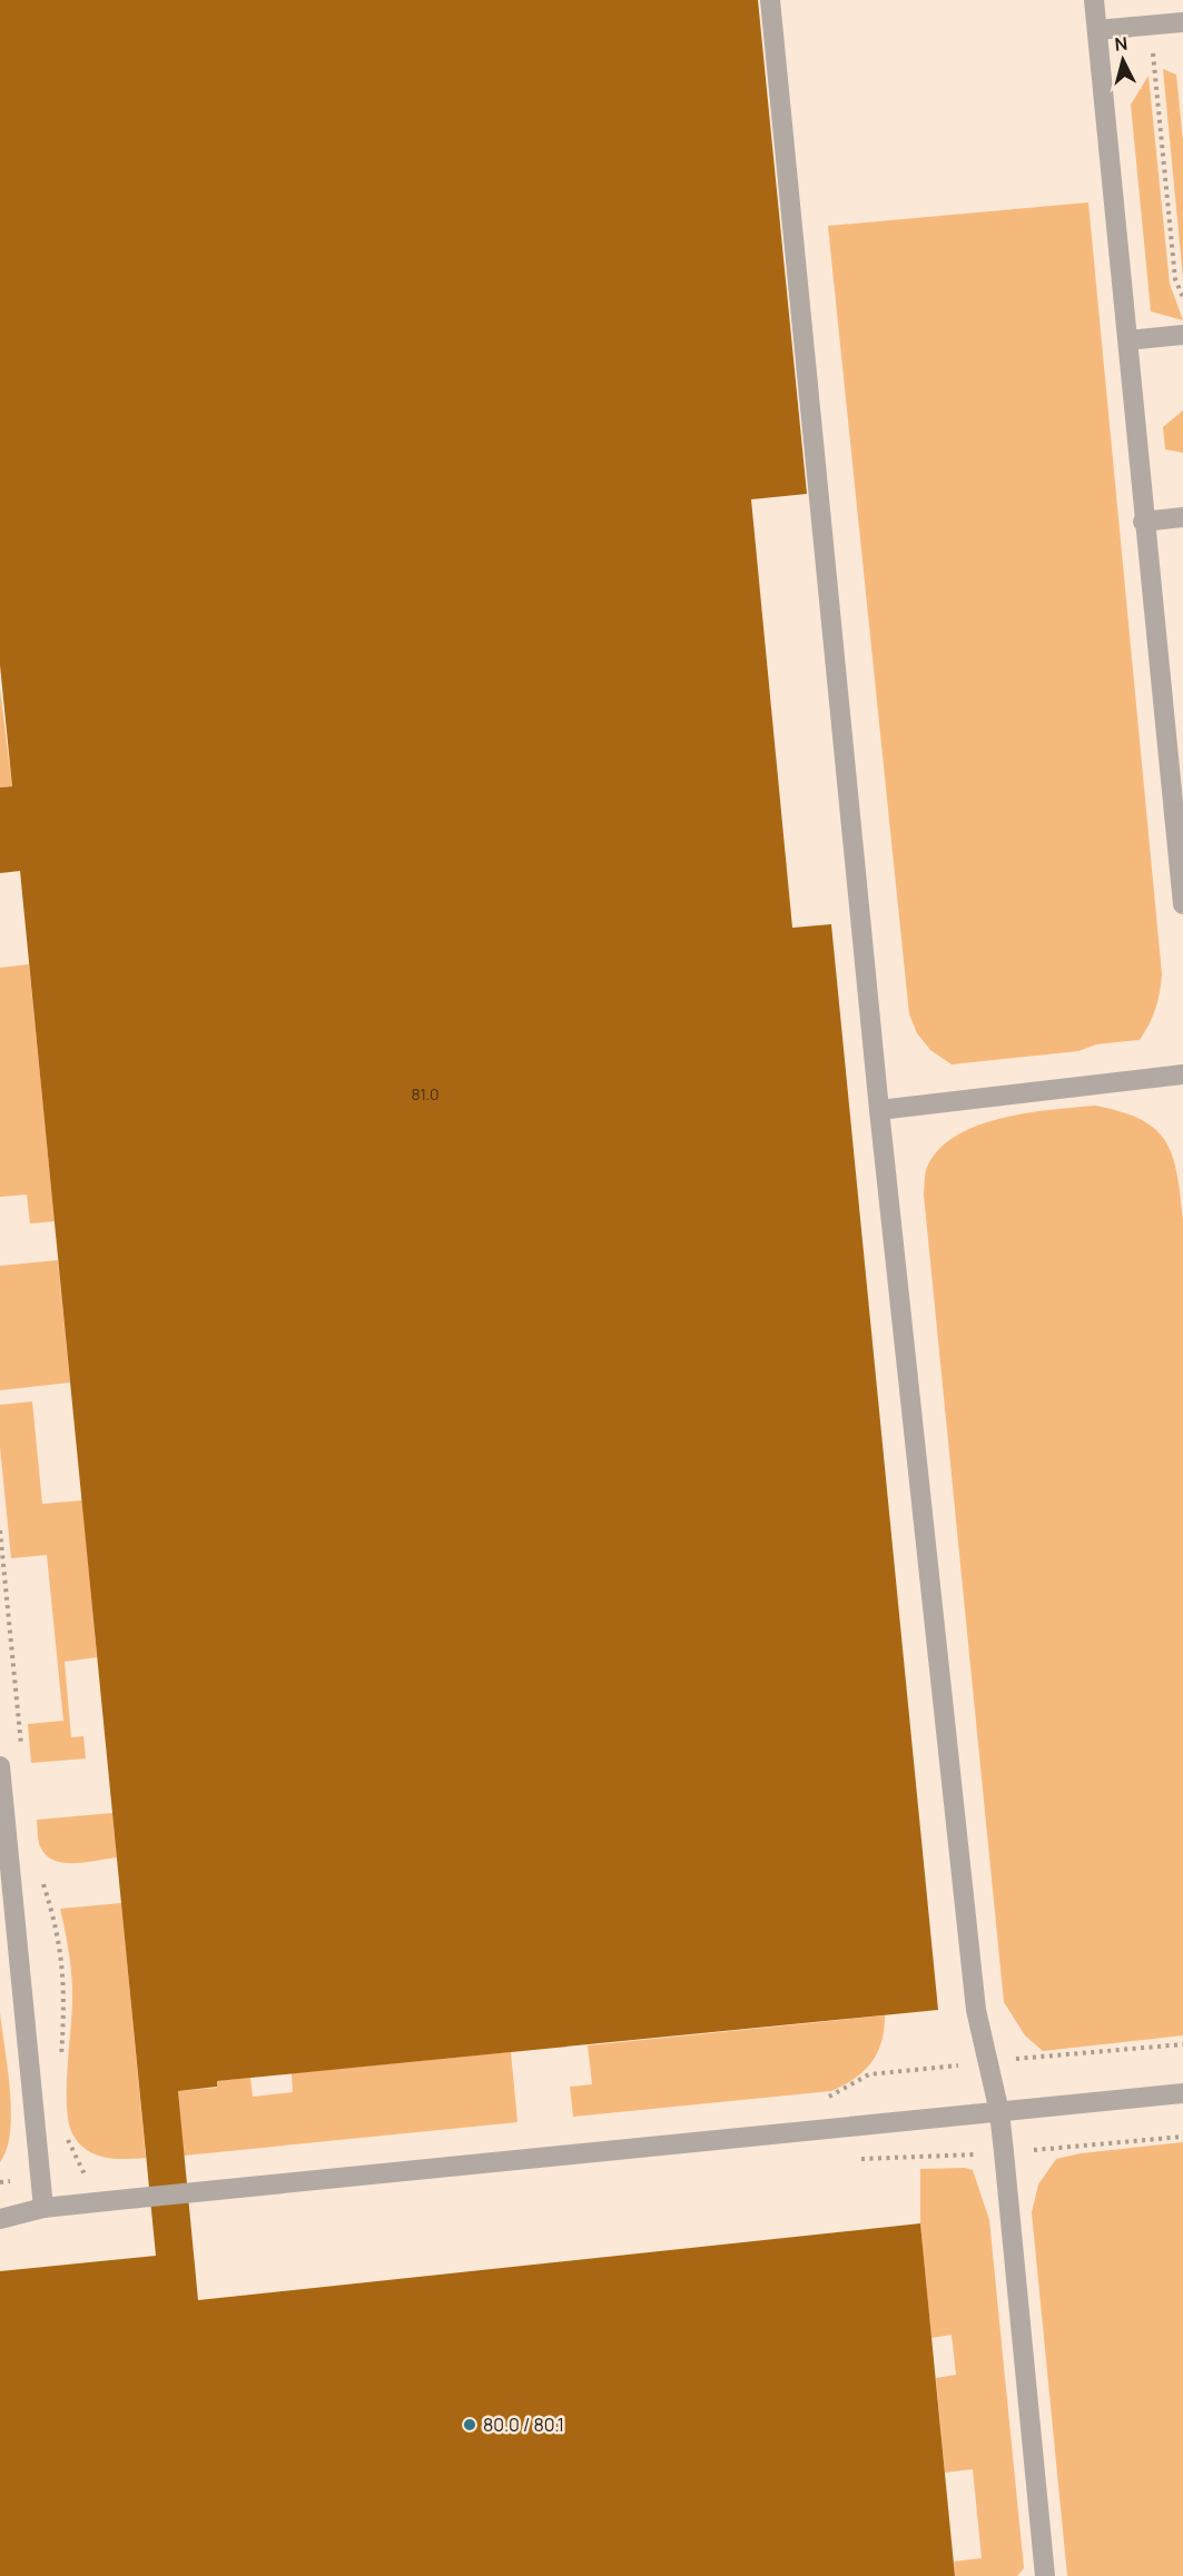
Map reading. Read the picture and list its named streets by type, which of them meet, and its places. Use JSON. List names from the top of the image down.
{
  "places": ["80.0 / 80.1"],
  "house_numbers": ["81.0"],
  "north": "top"
}
